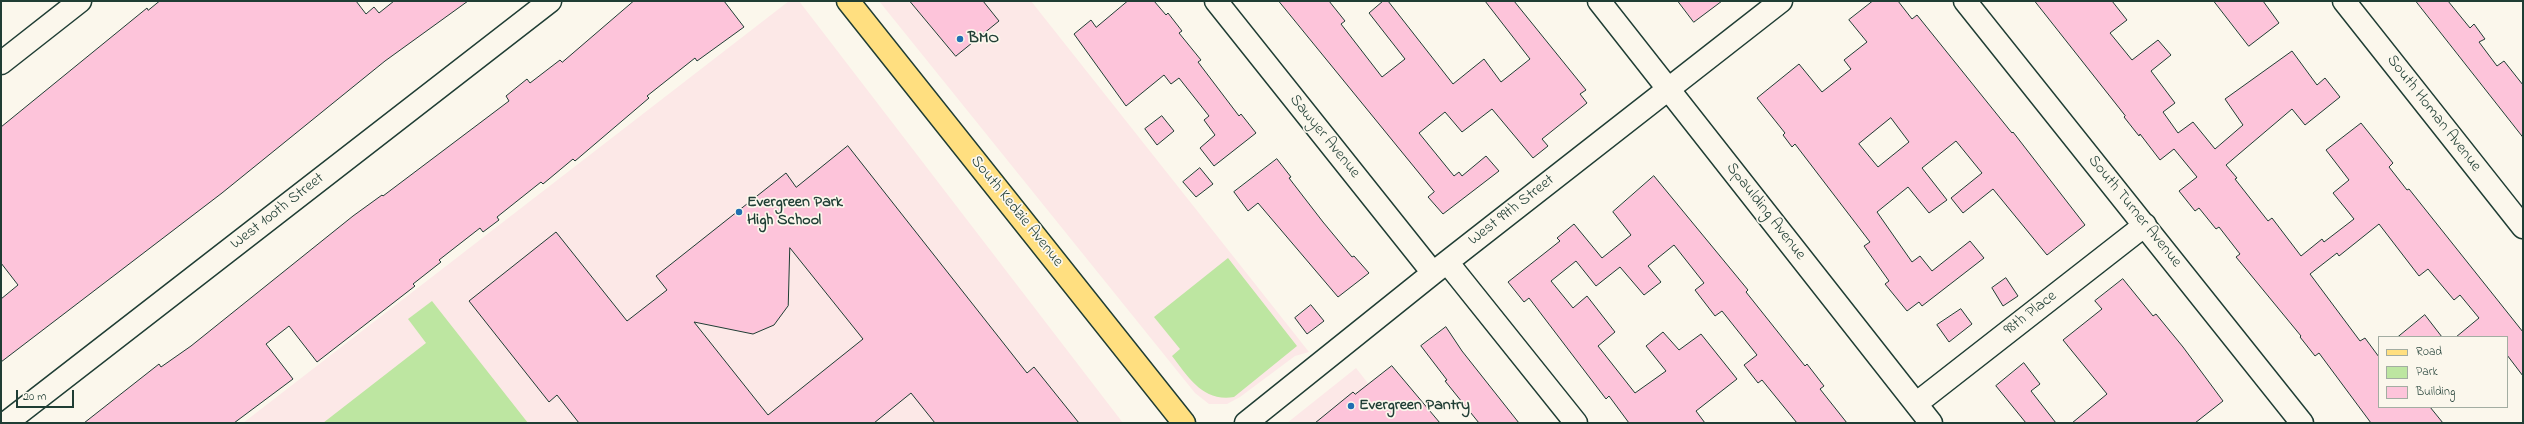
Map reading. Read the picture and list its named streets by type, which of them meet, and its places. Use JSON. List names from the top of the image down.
{
  "streets": {
    "main road": ["South Kedzie Avenue"],
    "street": [
      "South Homan Avenue",
      "Sawyer Avenue",
      "West 99th Street",
      "West 100th Street",
      "Spaulding Avenue",
      "South Turner Avenue",
      "98th Place"
    ]
  },
  "crossings": [
    ["Sawyer Avenue", "West 99th Street"],
    ["West 99th Street", "Spaulding Avenue"],
    ["Spaulding Avenue", "98th Place"],
    ["South Turner Avenue", "98th Place"]
  ],
  "places": ["BMO", "Evergreen Park High School", "Evergreen Pantry"],
  "legend": ["Road", "Park", "Building"],
  "scale_bar": "20 m"
}
